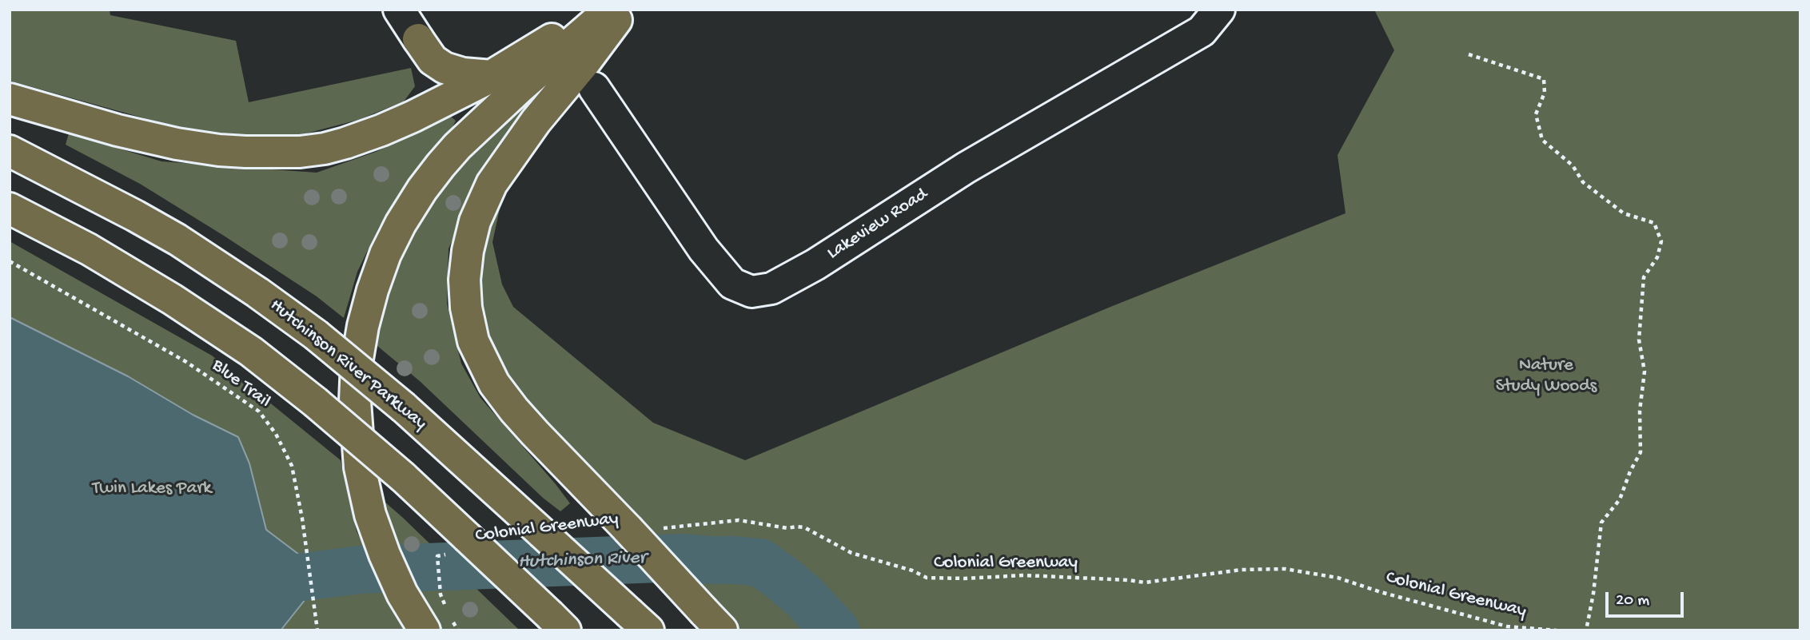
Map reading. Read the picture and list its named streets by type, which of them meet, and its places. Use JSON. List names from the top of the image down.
{
  "streets": {
    "highway": ["Hutchinson River Parkway"],
    "street": ["Lakeview Road"],
    "path": ["Blue Trail", "Colonial Greenway"]
  },
  "water": ["Hutchinson River"],
  "parks": ["Nature Study Woods", "Twin Lakes Park"],
  "scale_bar": "20 m"
}
